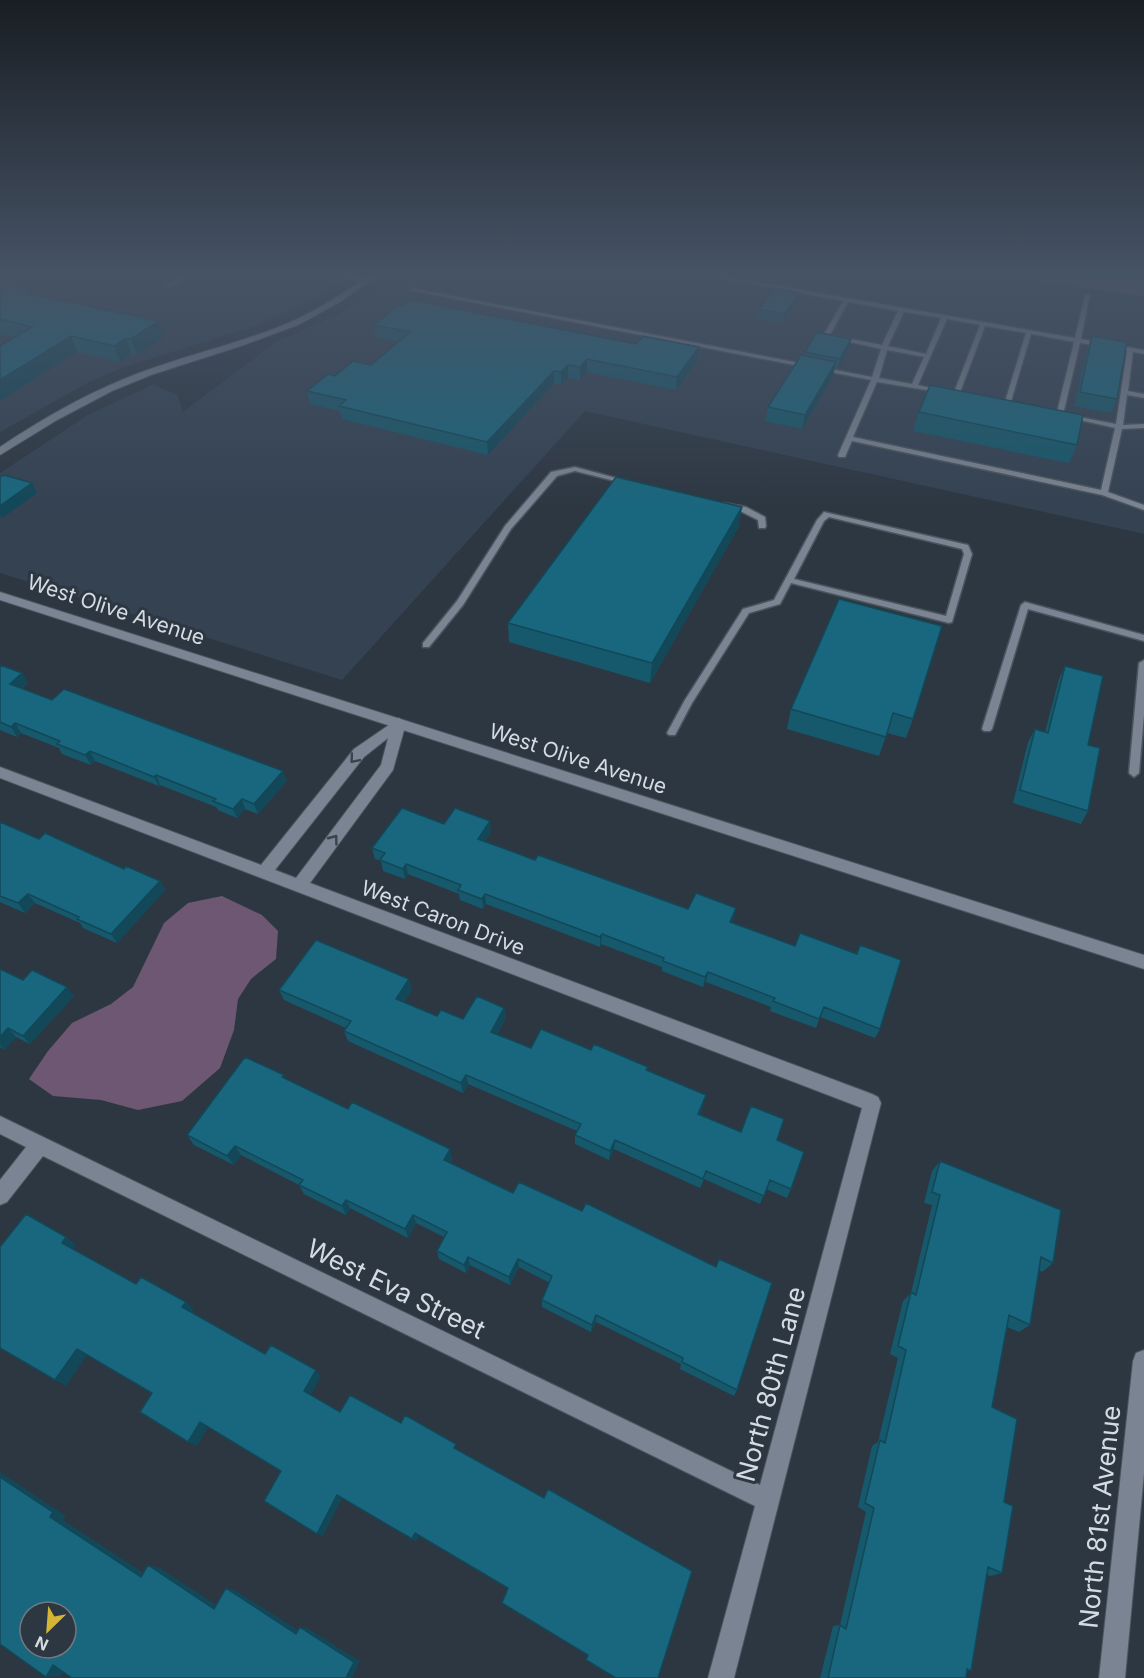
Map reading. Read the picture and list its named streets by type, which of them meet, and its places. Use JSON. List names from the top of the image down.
{
  "streets": {
    "street": [
      "West Olive Avenue",
      "West Caron Drive",
      "West Eva Street",
      "North 80th Lane",
      "North 81st Avenue"
    ]
  },
  "crossings": [
    ["West Caron Drive", "North 80th Lane"],
    ["West Eva Street", "North 80th Lane"]
  ],
  "north": "bottom left"
}
